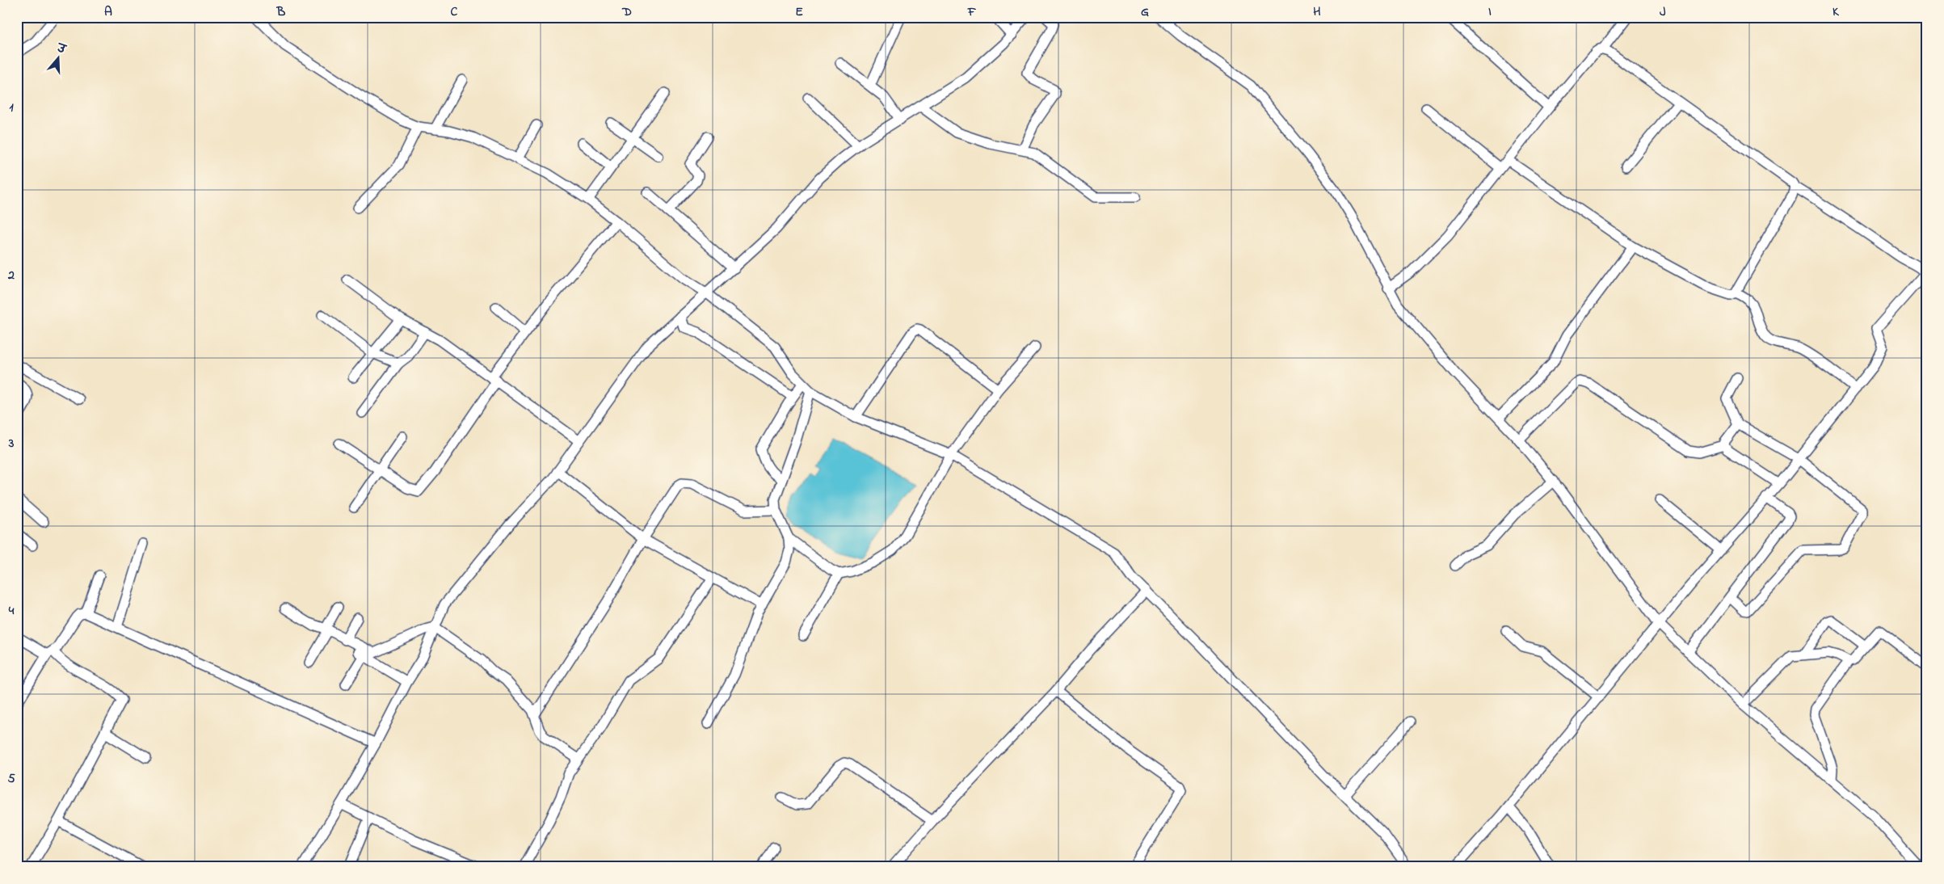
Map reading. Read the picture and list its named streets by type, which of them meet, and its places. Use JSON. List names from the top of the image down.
{
  "north": "top",
  "grid": {
    "columns": [
      "A",
      "B",
      "C",
      "D",
      "E",
      "F",
      "G",
      "H",
      "I",
      "J",
      "K"
    ],
    "rows": [
      "1",
      "2",
      "3",
      "4",
      "5"
    ]
  }
}
